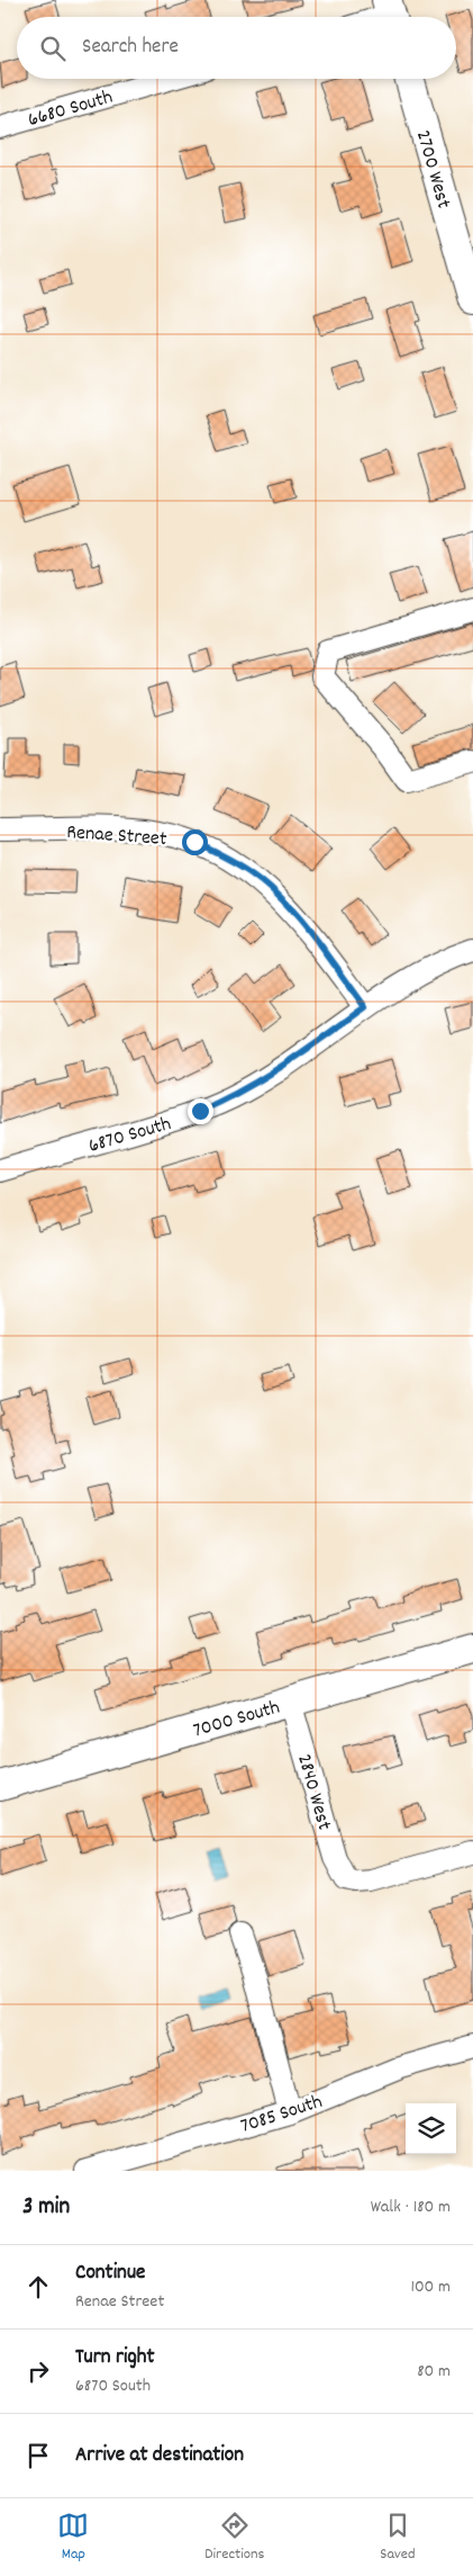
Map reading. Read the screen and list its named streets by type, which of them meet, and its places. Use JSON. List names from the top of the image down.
{
  "streets": {
    "main road": ["2700 West", "7000 South"],
    "street": [
      "6680 South",
      "Renae Street",
      "6870 South",
      "2840 West",
      "7085 South"
    ]
  },
  "crossings": [
    ["Renae Street", "6870 South"],
    ["7000 South", "2840 West"]
  ],
  "page": {
    "search": "Search here",
    "heading": ["3 min", "Walk · 180 m"],
    "list": [
      ["Continue", "Renae Street", "100 m"],
      ["Turn right", "6870 South", "80 m"],
      "Arrive at destination"
    ],
    "nav": ["Map", "Directions", "Saved"]
  }
}
